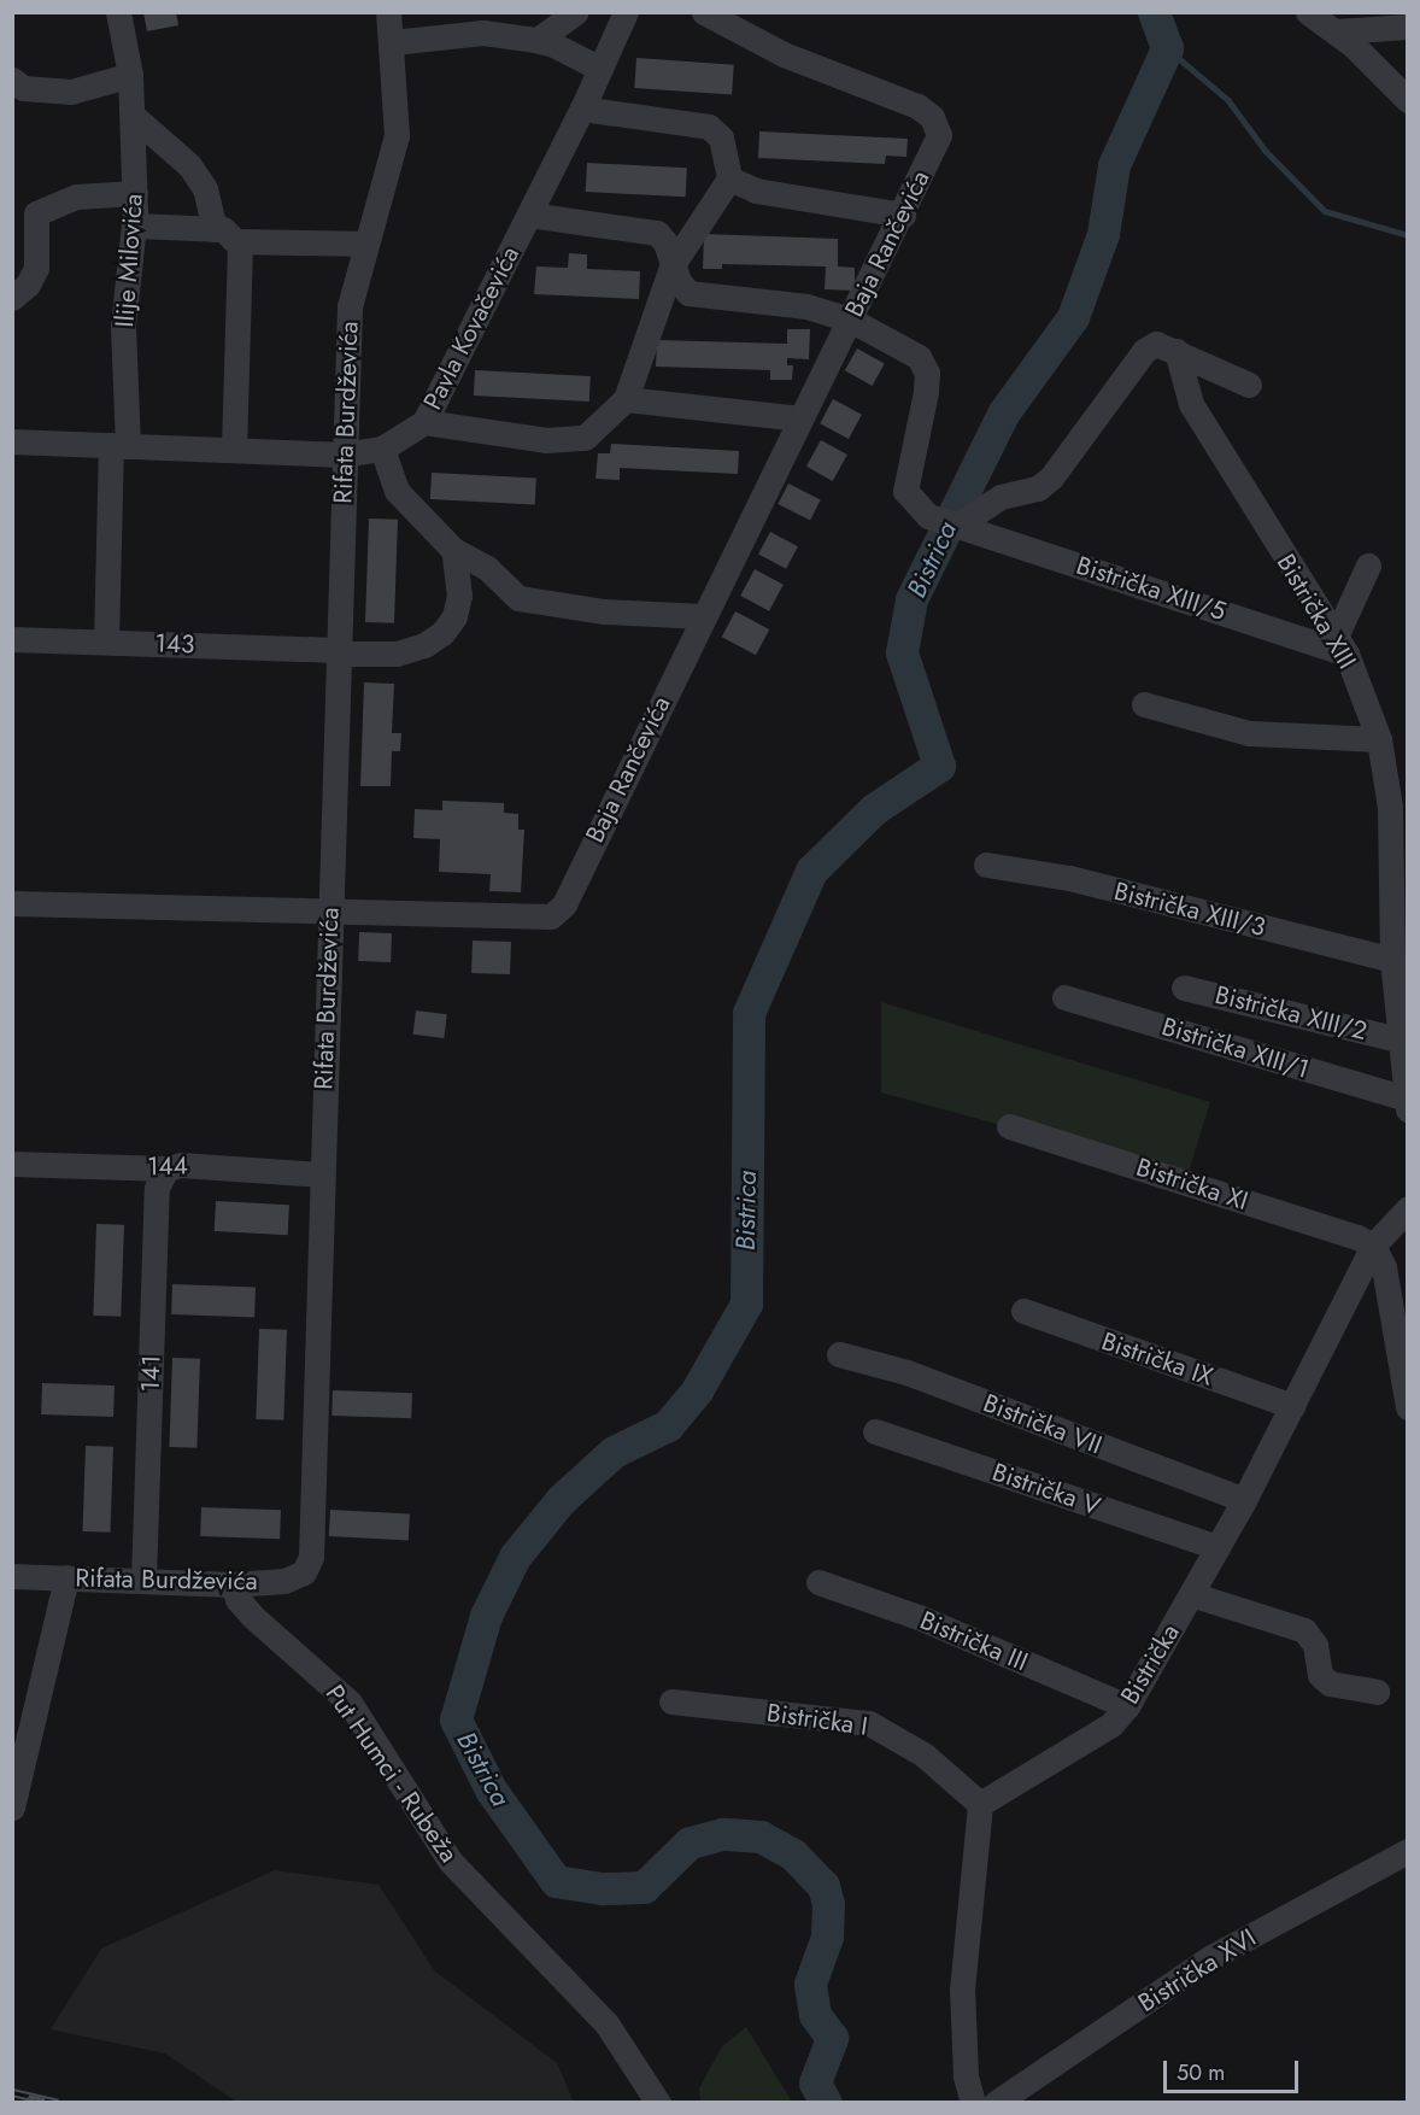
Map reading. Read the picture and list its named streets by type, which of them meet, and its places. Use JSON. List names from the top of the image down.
{
  "streets": {
    "street": [
      "Baja Rančevića",
      "Ilije Milovića",
      "Pavla Kovačevića",
      "Rifata Burdževića",
      "Bistrička XIII/5",
      "Bistrička XIII",
      "143",
      "Bistrička XIII/3",
      "Bistrička XIII/2",
      "Bistrička XIII/1",
      "144",
      "Bistrička XI",
      "Bistrička IX",
      "141",
      "Bistrička VII",
      "Bistrička V",
      "Bistrička III",
      "Bistrička",
      "Bistrička I",
      "Put Humci - Rubeža",
      "Bistrička XVI"
    ]
  },
  "crossings": [
    ["Baja Rančevića", "Rifata Burdževića"],
    ["Baja Rančevića", "Bistrička XIII/5"],
    ["Ilije Milovića", "Pavla Kovačevića"],
    ["Ilije Milovića", "143"],
    ["Pavla Kovačevića", "Rifata Burdževića"],
    ["Rifata Burdževića", "143"],
    ["Rifata Burdževića", "144"],
    ["Rifata Burdževića", "141"],
    ["Rifata Burdževića", "Put Humci - Rubeža"],
    ["Bistrička XIII/5", "Bistrička XIII"],
    ["Bistrička XIII", "Bistrička XIII/3"],
    ["Bistrička XIII", "Bistrička XIII/2"],
    ["Bistrička XIII", "Bistrička XIII/1"],
    ["144", "141"],
    ["Bistrička XI", "Bistrička"],
    ["Bistrička IX", "Bistrička"],
    ["Bistrička VII", "Bistrička"],
    ["Bistrička V", "Bistrička"],
    ["Bistrička III", "Bistrička"],
    ["Bistrička", "Bistrička I"]
  ],
  "water": ["Bistrica"],
  "scale_bar": "50 m"
}
